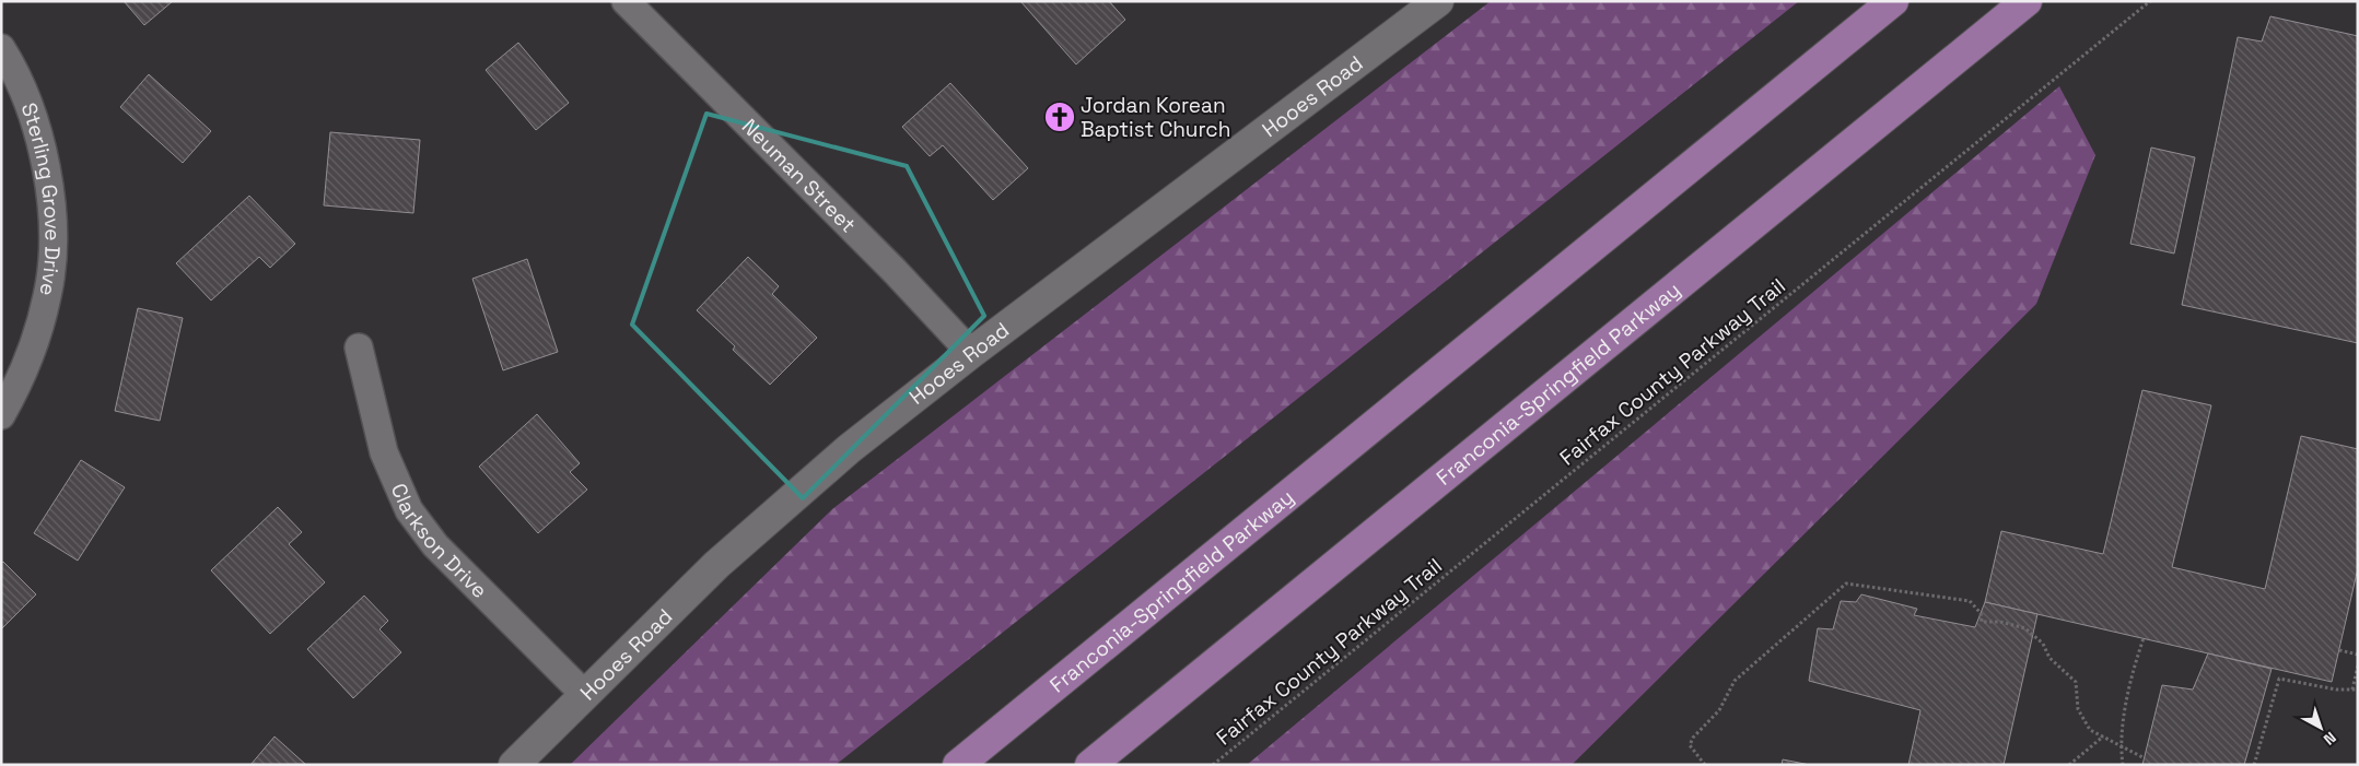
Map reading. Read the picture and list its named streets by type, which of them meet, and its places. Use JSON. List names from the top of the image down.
{
  "streets": {
    "main road": ["Franconia-Springfield Parkway"],
    "street": [
      "Hooes Road",
      "Neuman Street",
      "Sterling Grove Drive",
      "Clarkson Drive"
    ],
    "path": ["Fairfax County Parkway Trail"]
  },
  "crossings": [
    ["Hooes Road", "Neuman Street"],
    ["Hooes Road", "Clarkson Drive"]
  ],
  "places": {
    "church": ["Jordan Korean Baptist Church"]
  },
  "north": "bottom right"
}
